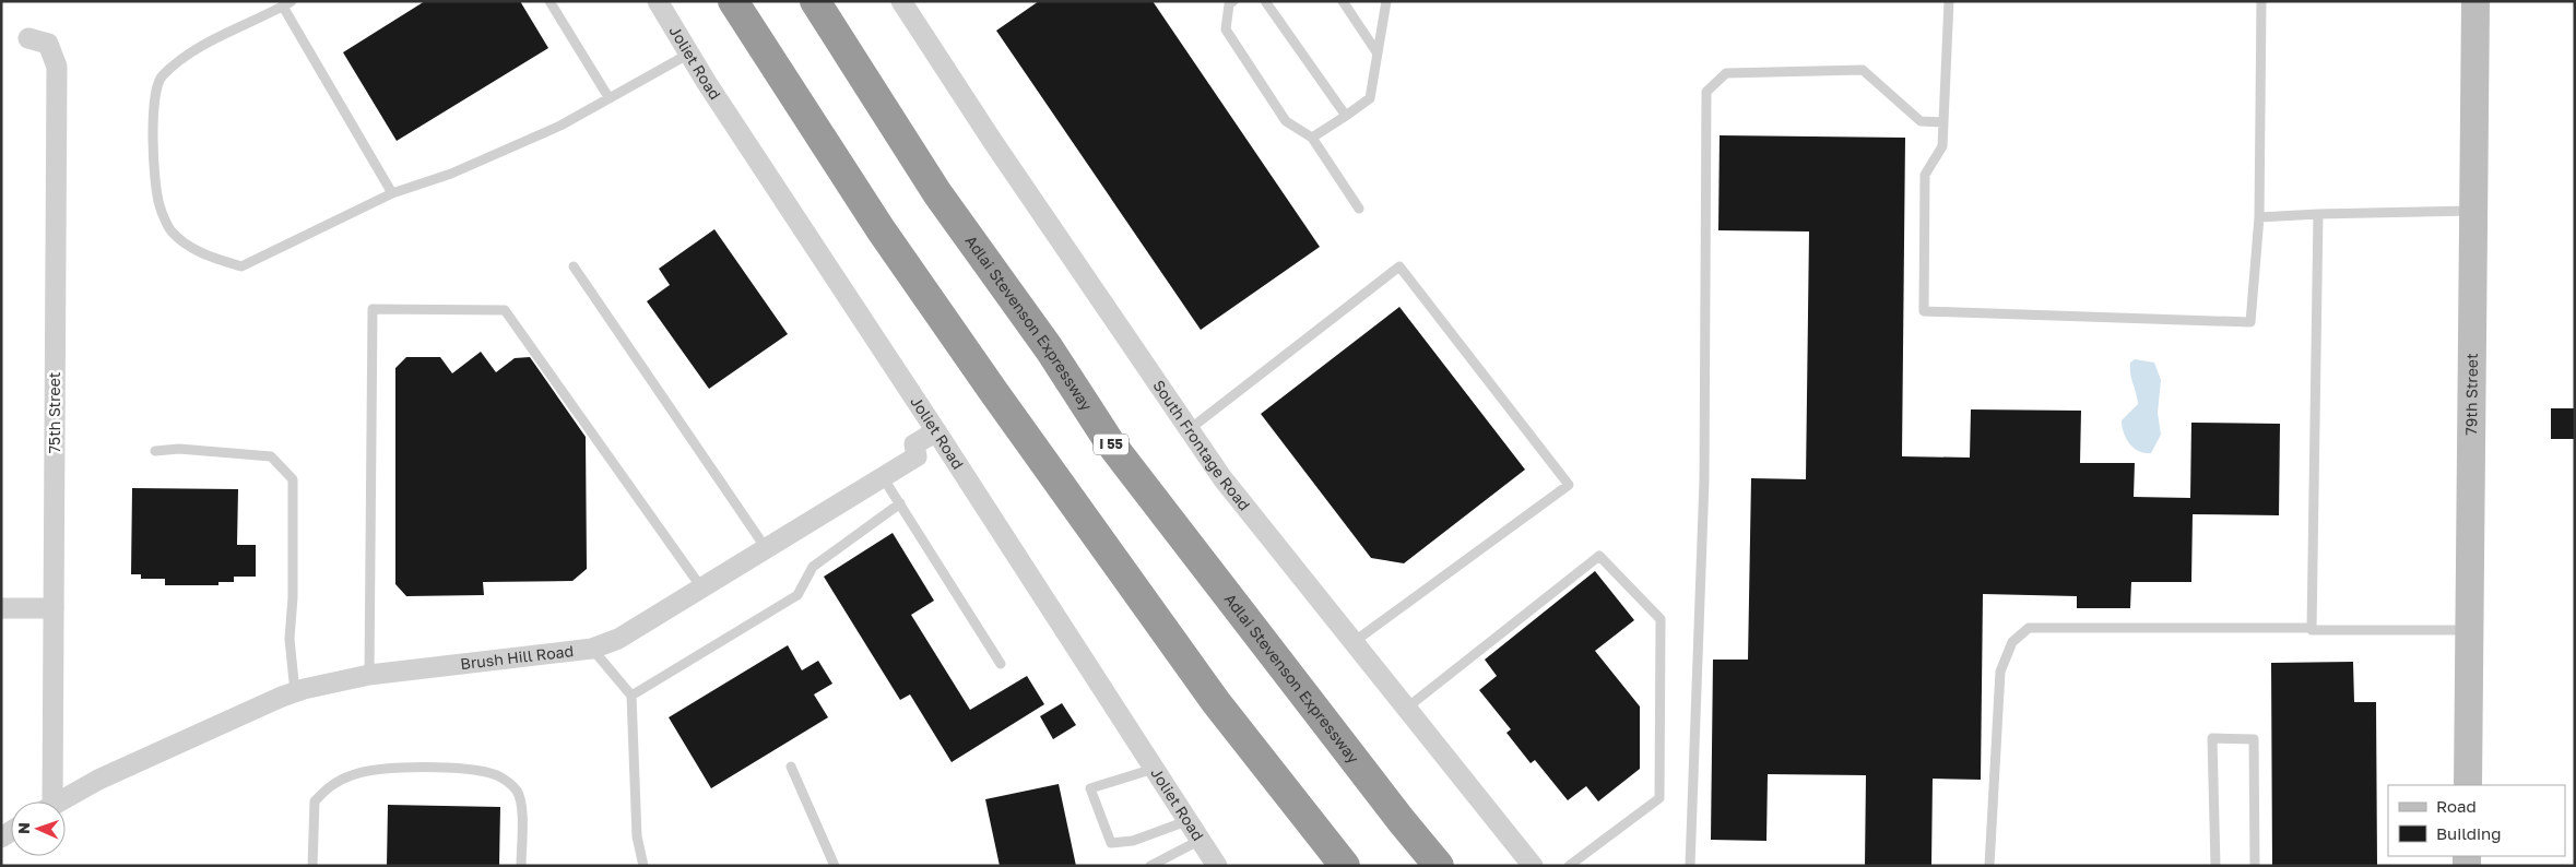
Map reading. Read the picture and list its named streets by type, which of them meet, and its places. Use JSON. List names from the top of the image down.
{
  "streets": {
    "highway": ["Adlai Stevenson Expressway", "I 55"],
    "street": [
      "Joliet Road",
      "79th Street",
      "75th Street",
      "South Frontage Road",
      "Brush Hill Road"
    ]
  },
  "crossings": [
    ["Joliet Road", "Brush Hill Road"]
  ],
  "legend": ["Road", "Building"],
  "north": "left"
}
